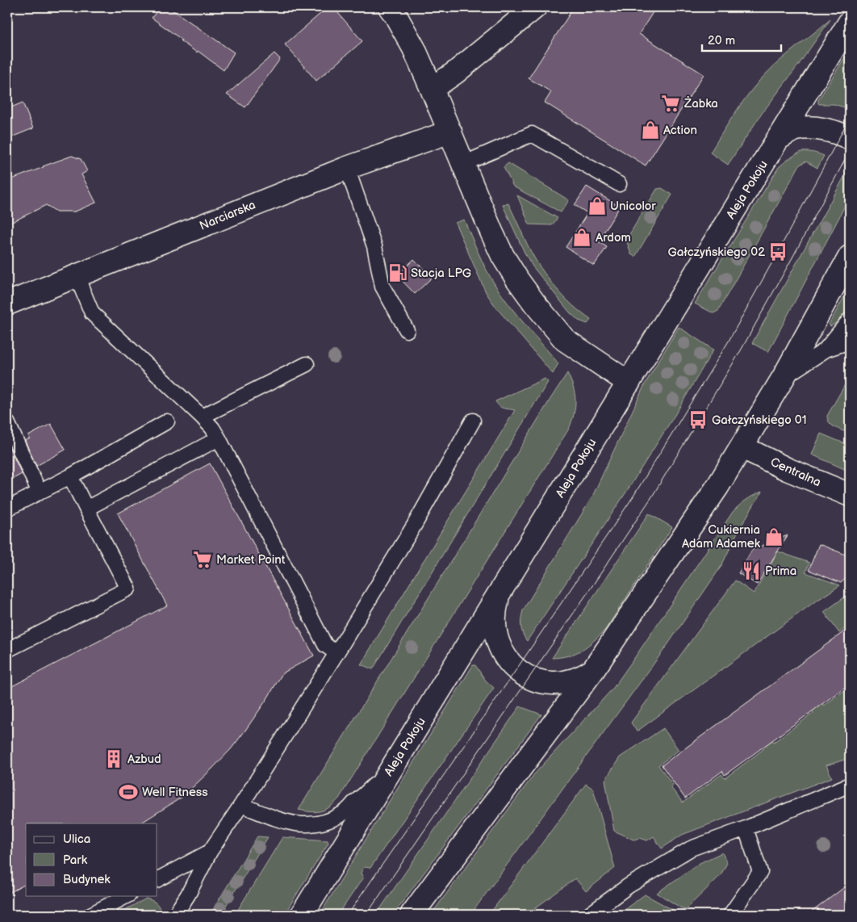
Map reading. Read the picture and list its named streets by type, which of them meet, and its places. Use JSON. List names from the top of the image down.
{
  "streets": {
    "main road": ["Aleja Pokoju", "Narciarska", "Centralna"]
  },
  "places": {
    "supermarket": ["Żabka", "Market Point"],
    "shop": [
      "Action",
      "Unicolor",
      "Ardom",
      "Cukiernia Adam Adamek"
    ],
    "bus stop": ["Gałczyńskiego 02", "Gałczyńskiego 01"],
    "fuel station": ["Stacja LPG"],
    "restaurant": ["Prima"],
    "building": ["Azbud"],
    "sports": ["Well Fitness"]
  },
  "legend": ["Ulica", "Park", "Budynek"],
  "scale_bar": "20 m"
}
